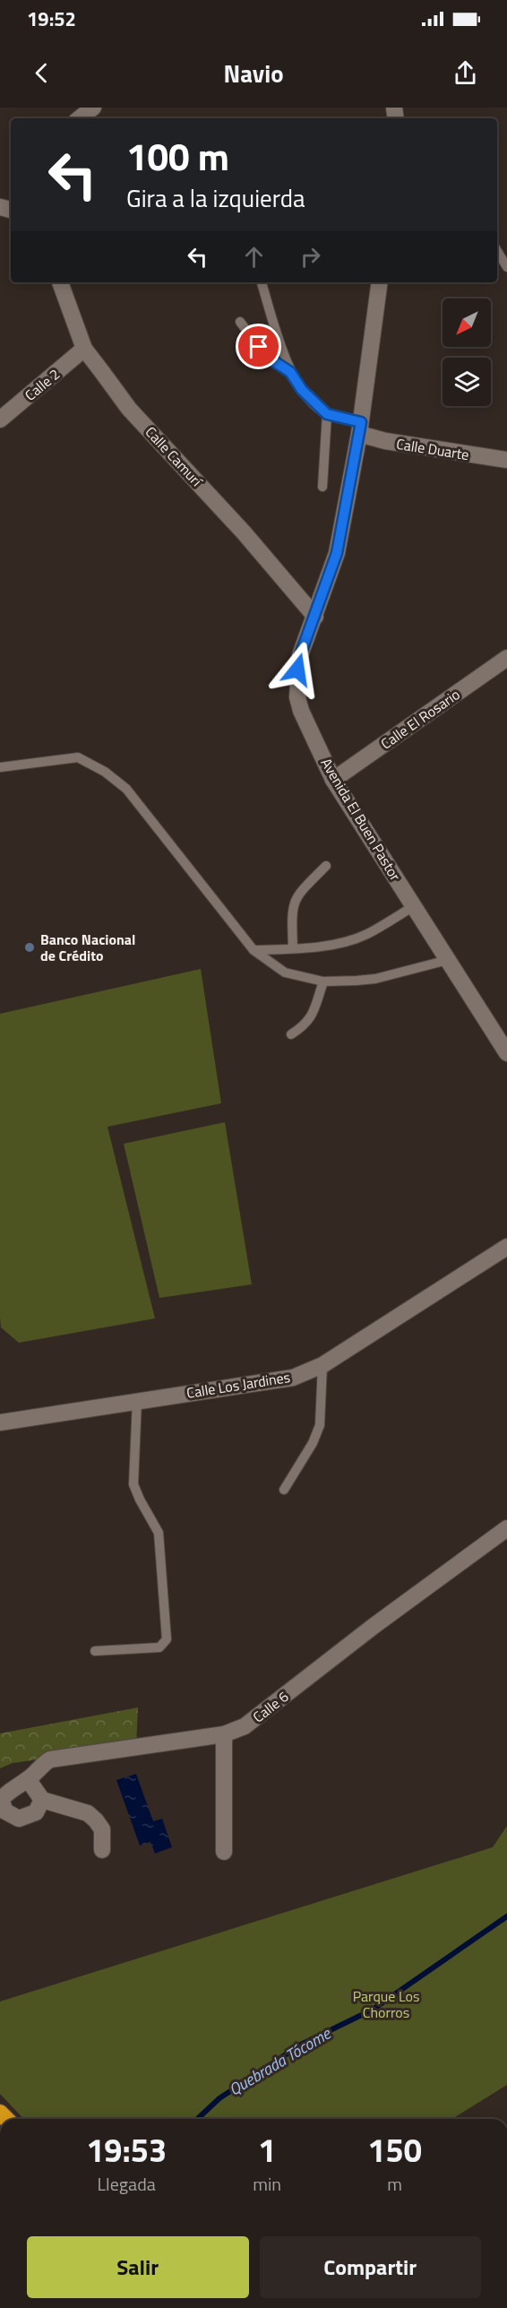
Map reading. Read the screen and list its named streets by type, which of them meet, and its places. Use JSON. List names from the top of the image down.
{
  "streets": {
    "street": [
      "Calle 2",
      "Calle Duarte",
      "Calle Camurí",
      "Calle El Rosario",
      "Avenida El Buen Pastor",
      "Calle Los Jardines",
      "Calle 6"
    ]
  },
  "crossings": [
    ["Calle 2", "Calle Camurí"],
    ["Calle Duarte", "Avenida El Buen Pastor"],
    ["Calle Camurí", "Avenida El Buen Pastor"],
    ["Calle El Rosario", "Avenida El Buen Pastor"]
  ],
  "water": ["Quebrada Tócome"],
  "parks": ["Parque Los Chorros"],
  "places": ["Banco Nacional de Crédito"],
  "north": "bottom left",
  "page": {
    "status": "19:52",
    "header": "Navio",
    "turn": ["100 m", "Gira a la izquierda"],
    "eta": [
      "19:53",
      "Llegada",
      "1",
      "min",
      "150",
      "m"
    ],
    "buttons": ["Salir", "Compartir"]
  }
}
